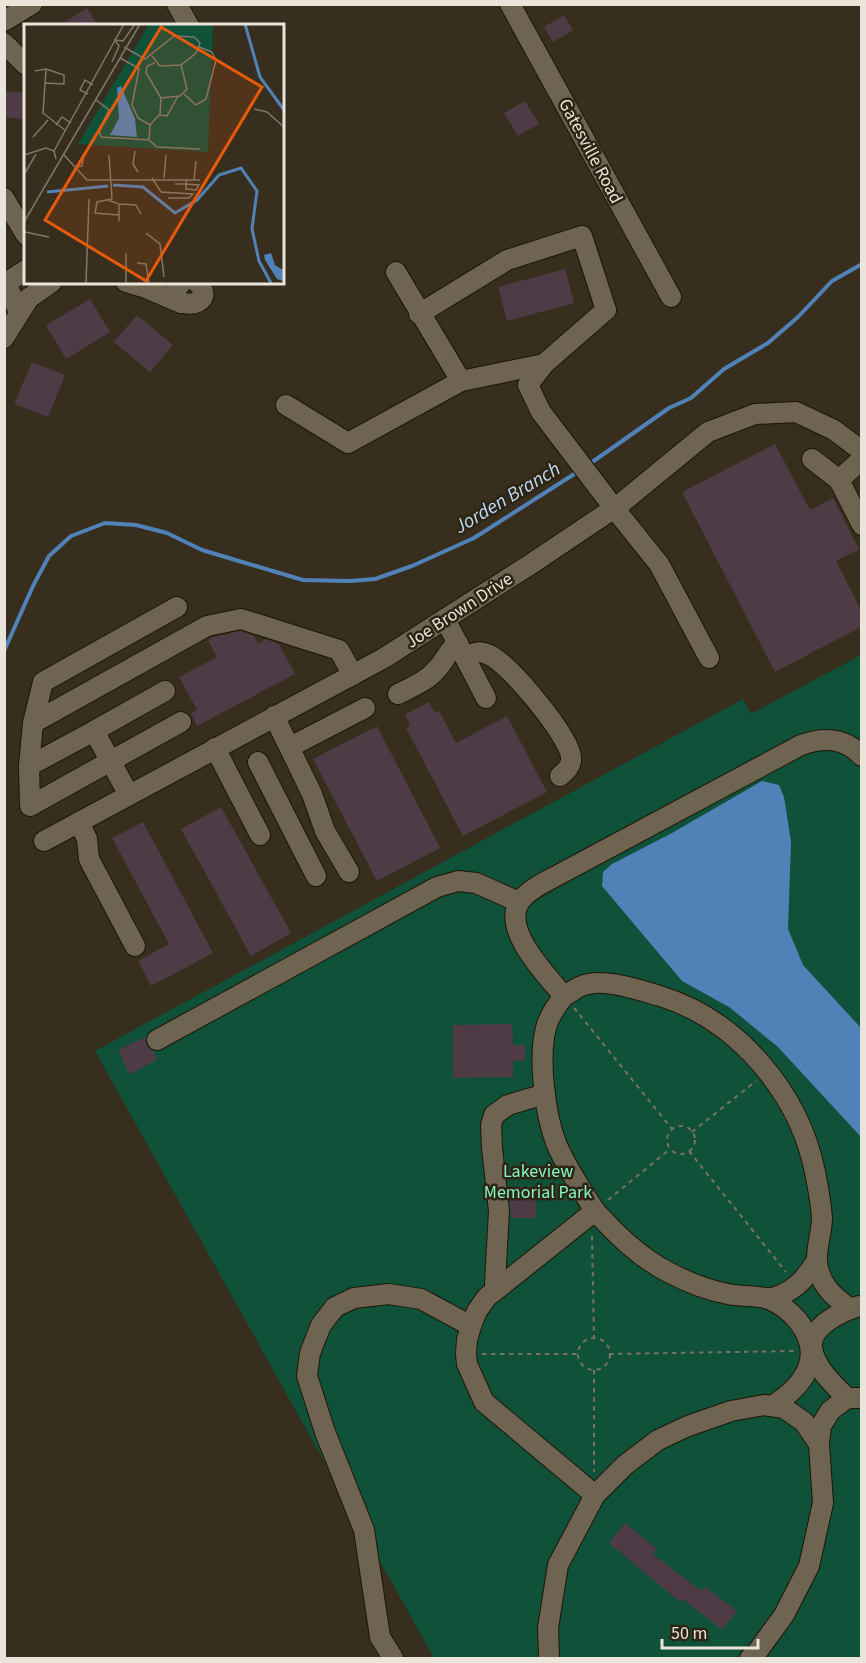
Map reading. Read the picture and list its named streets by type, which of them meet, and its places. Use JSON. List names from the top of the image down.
{
  "streets": {
    "street": ["Gatesville Road", "Joe Brown Drive"]
  },
  "water": ["Jorden Branch"],
  "parks": ["Lakeview Memorial Park"],
  "scale_bar": "50 m"
}
